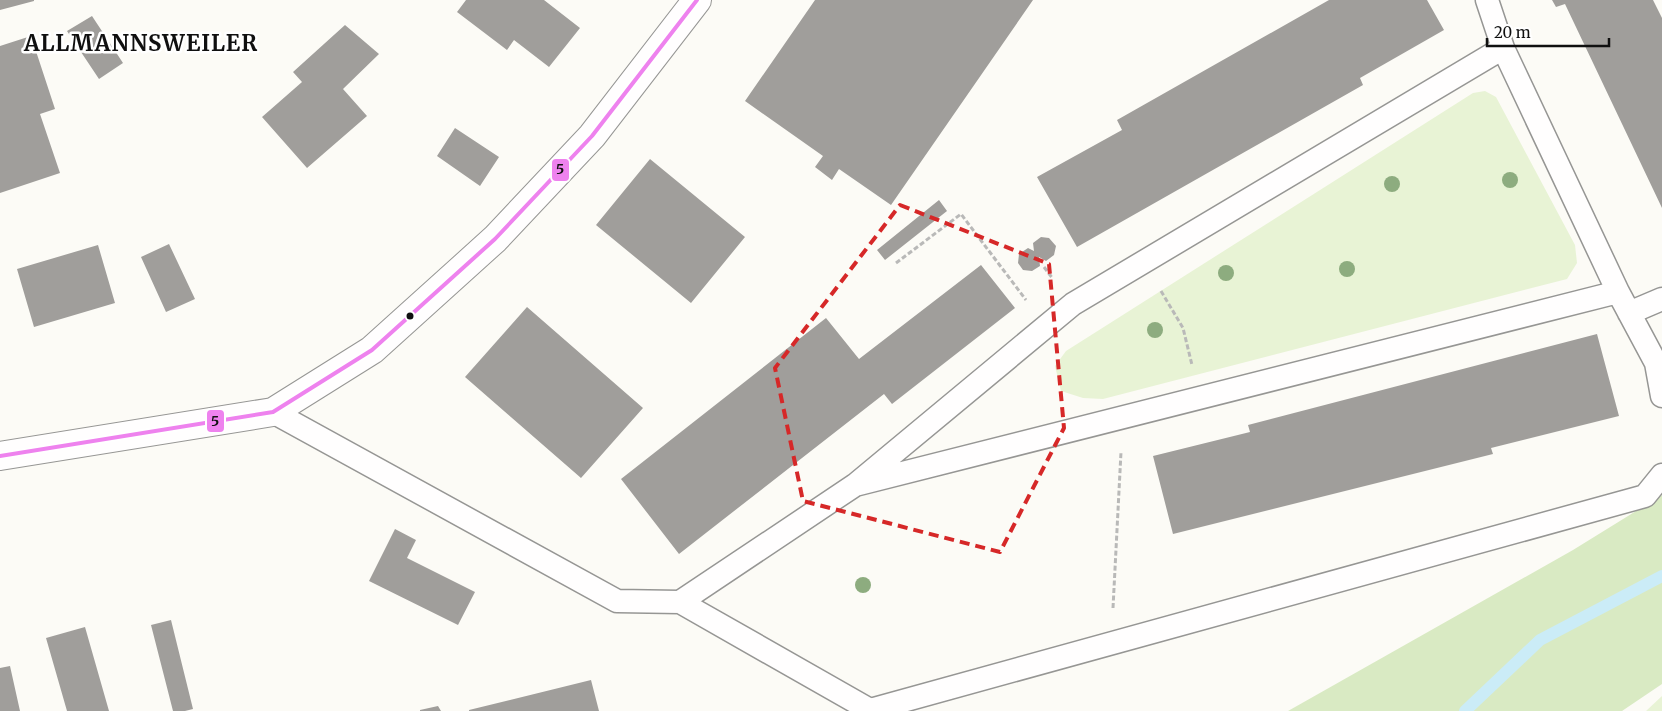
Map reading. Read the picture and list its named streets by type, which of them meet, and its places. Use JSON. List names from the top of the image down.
{
  "districts": ["ALLMANNSWEILER"],
  "lines": ["transit line 5"],
  "scale_bar": "20 m"
}
